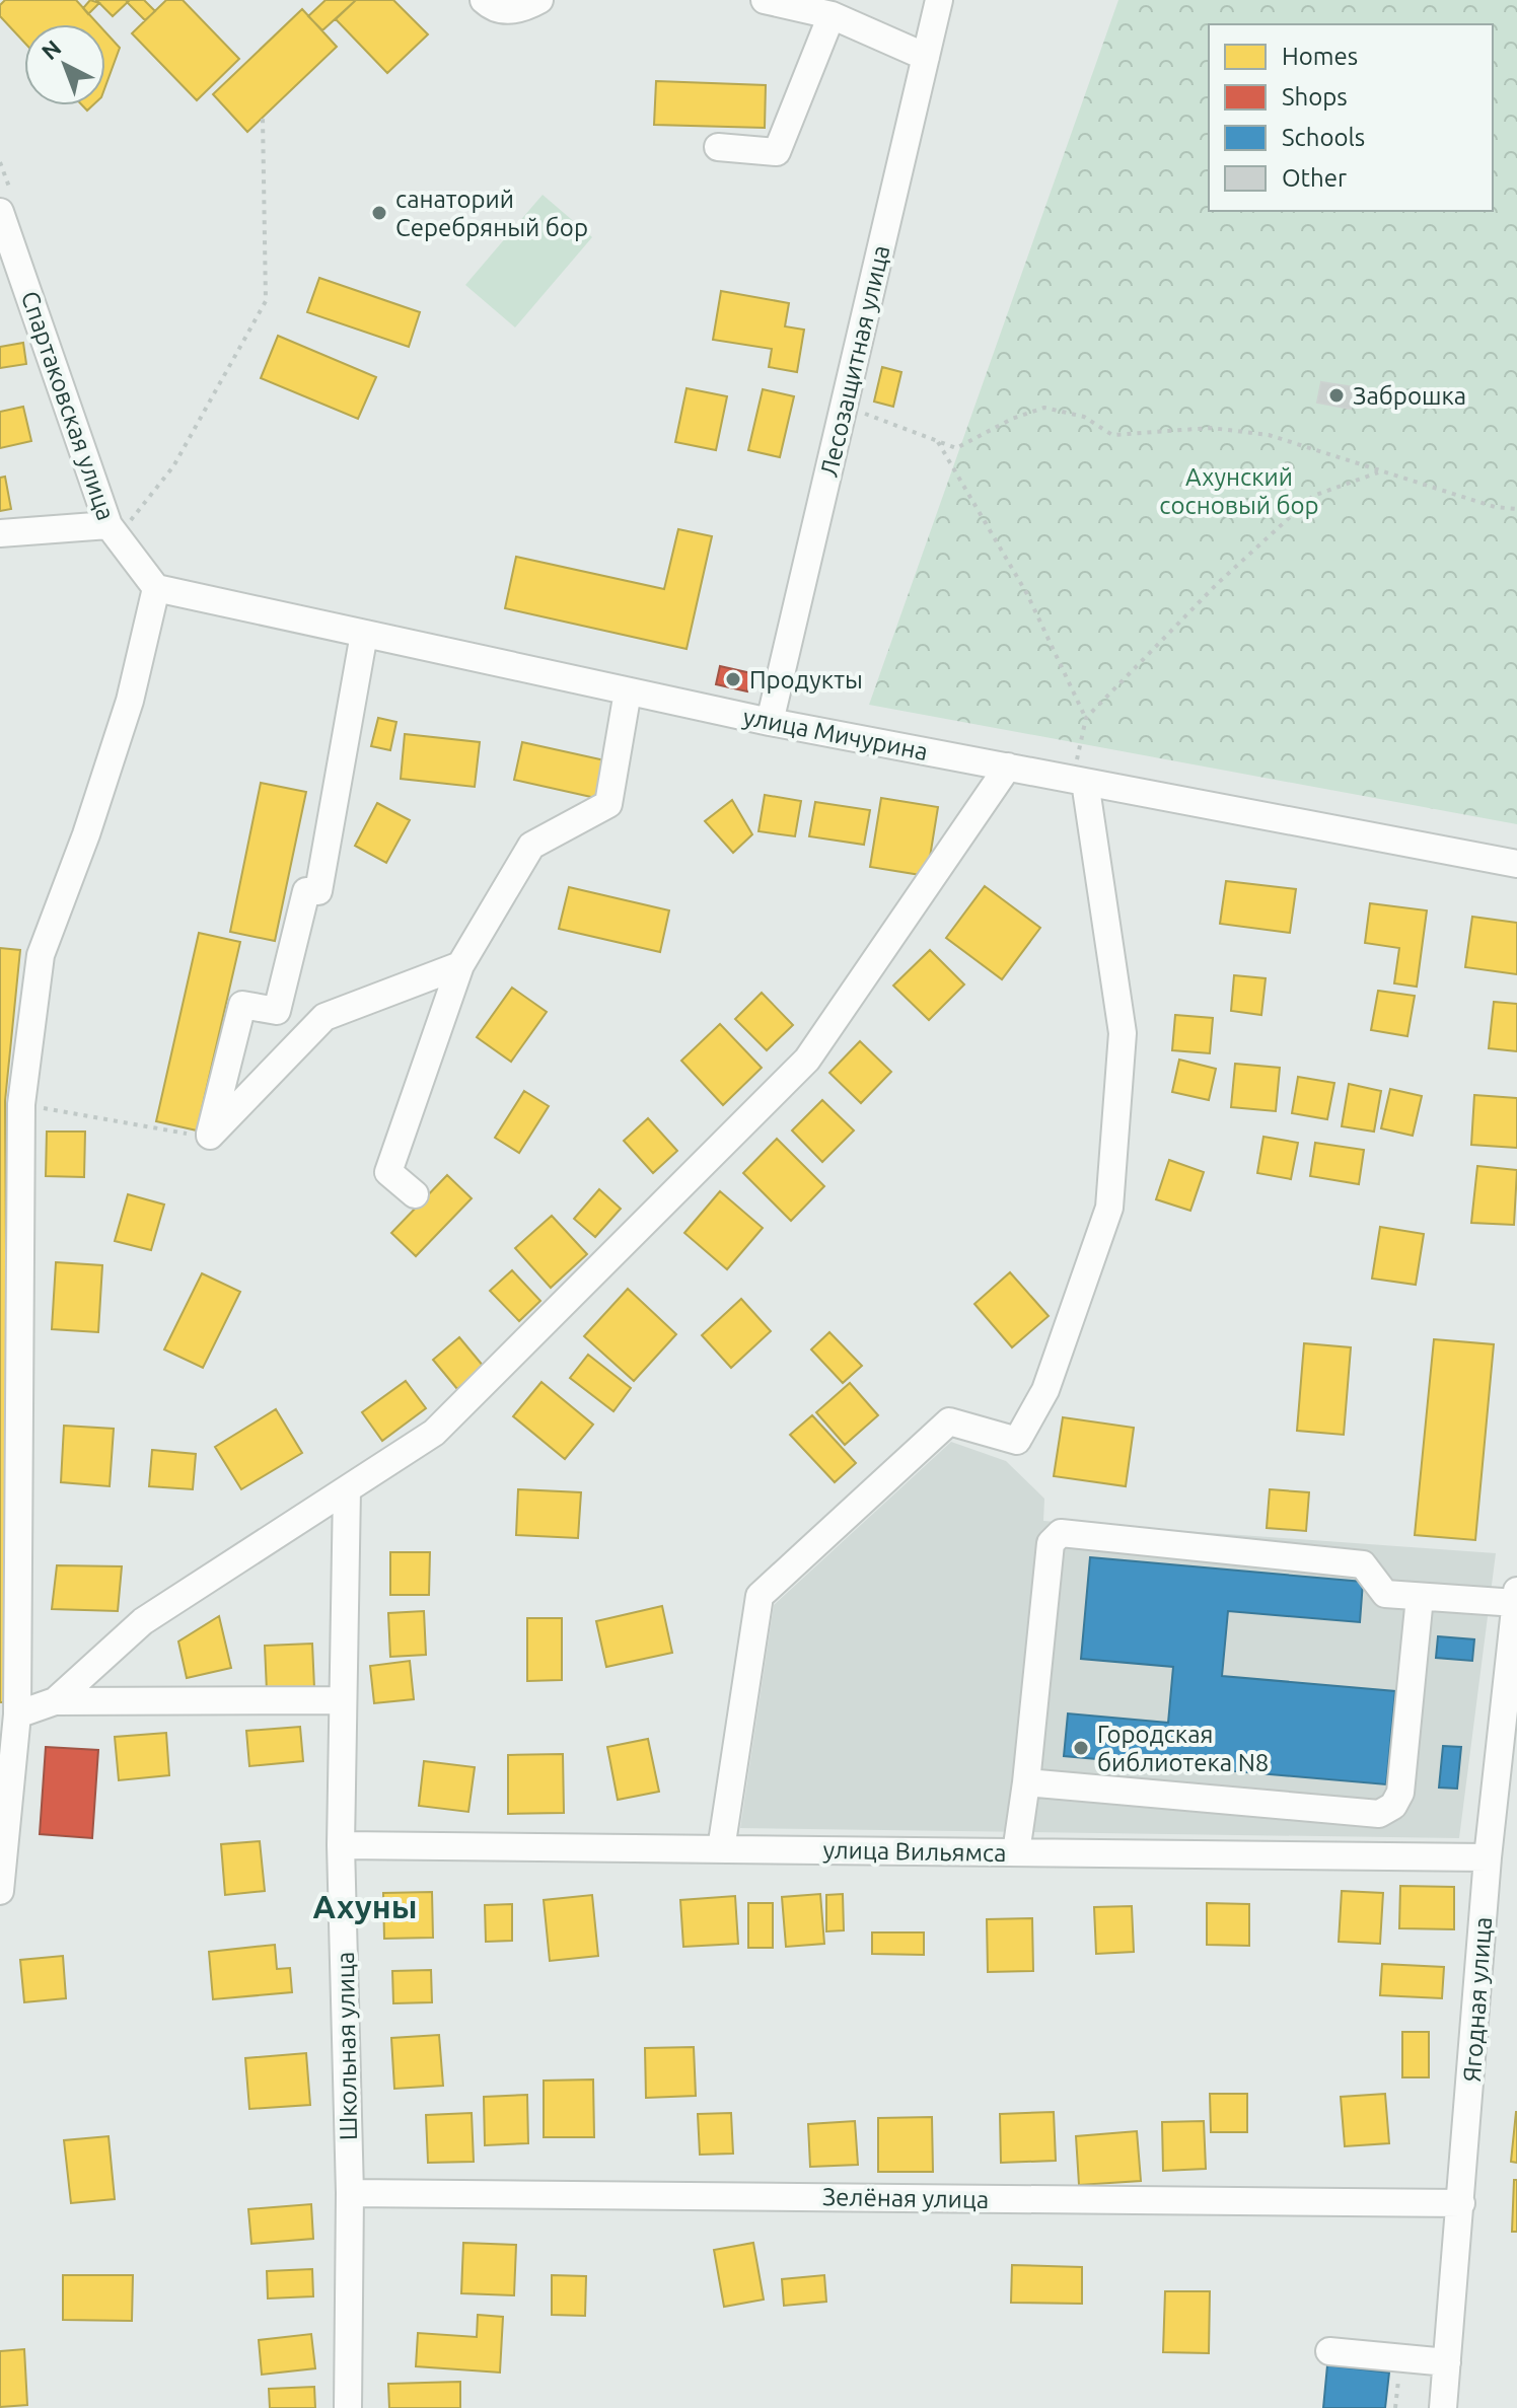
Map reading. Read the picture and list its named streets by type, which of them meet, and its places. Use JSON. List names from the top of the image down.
{
  "streets": {
    "street": [
      "Лесозащитная улица",
      "Спартаковская улица",
      "улица Мичурина",
      "улица Вильямса",
      "Ягодная улица",
      "Школьная улица",
      "Зелёная улица"
    ]
  },
  "crossings": [
    ["Лесозащитная улица", "улица Мичурина"],
    ["Спартаковская улица", "улица Мичурина"],
    ["улица Вильямса", "Ягодная улица"],
    ["улица Вильямса", "Школьная улица"],
    ["Ягодная улица", "Зелёная улица"],
    ["Школьная улица", "Зелёная улица"]
  ],
  "districts": ["Ахуны"],
  "parks": ["Ахунский сосновый бор"],
  "places": [
    "санаторий Серебряный бор",
    "Заброшка",
    "Продукты",
    "Городская библиотека N8"
  ],
  "legend": [
    "Homes",
    "Shops",
    "Schools",
    "Other"
  ],
  "north": "top left"
}
